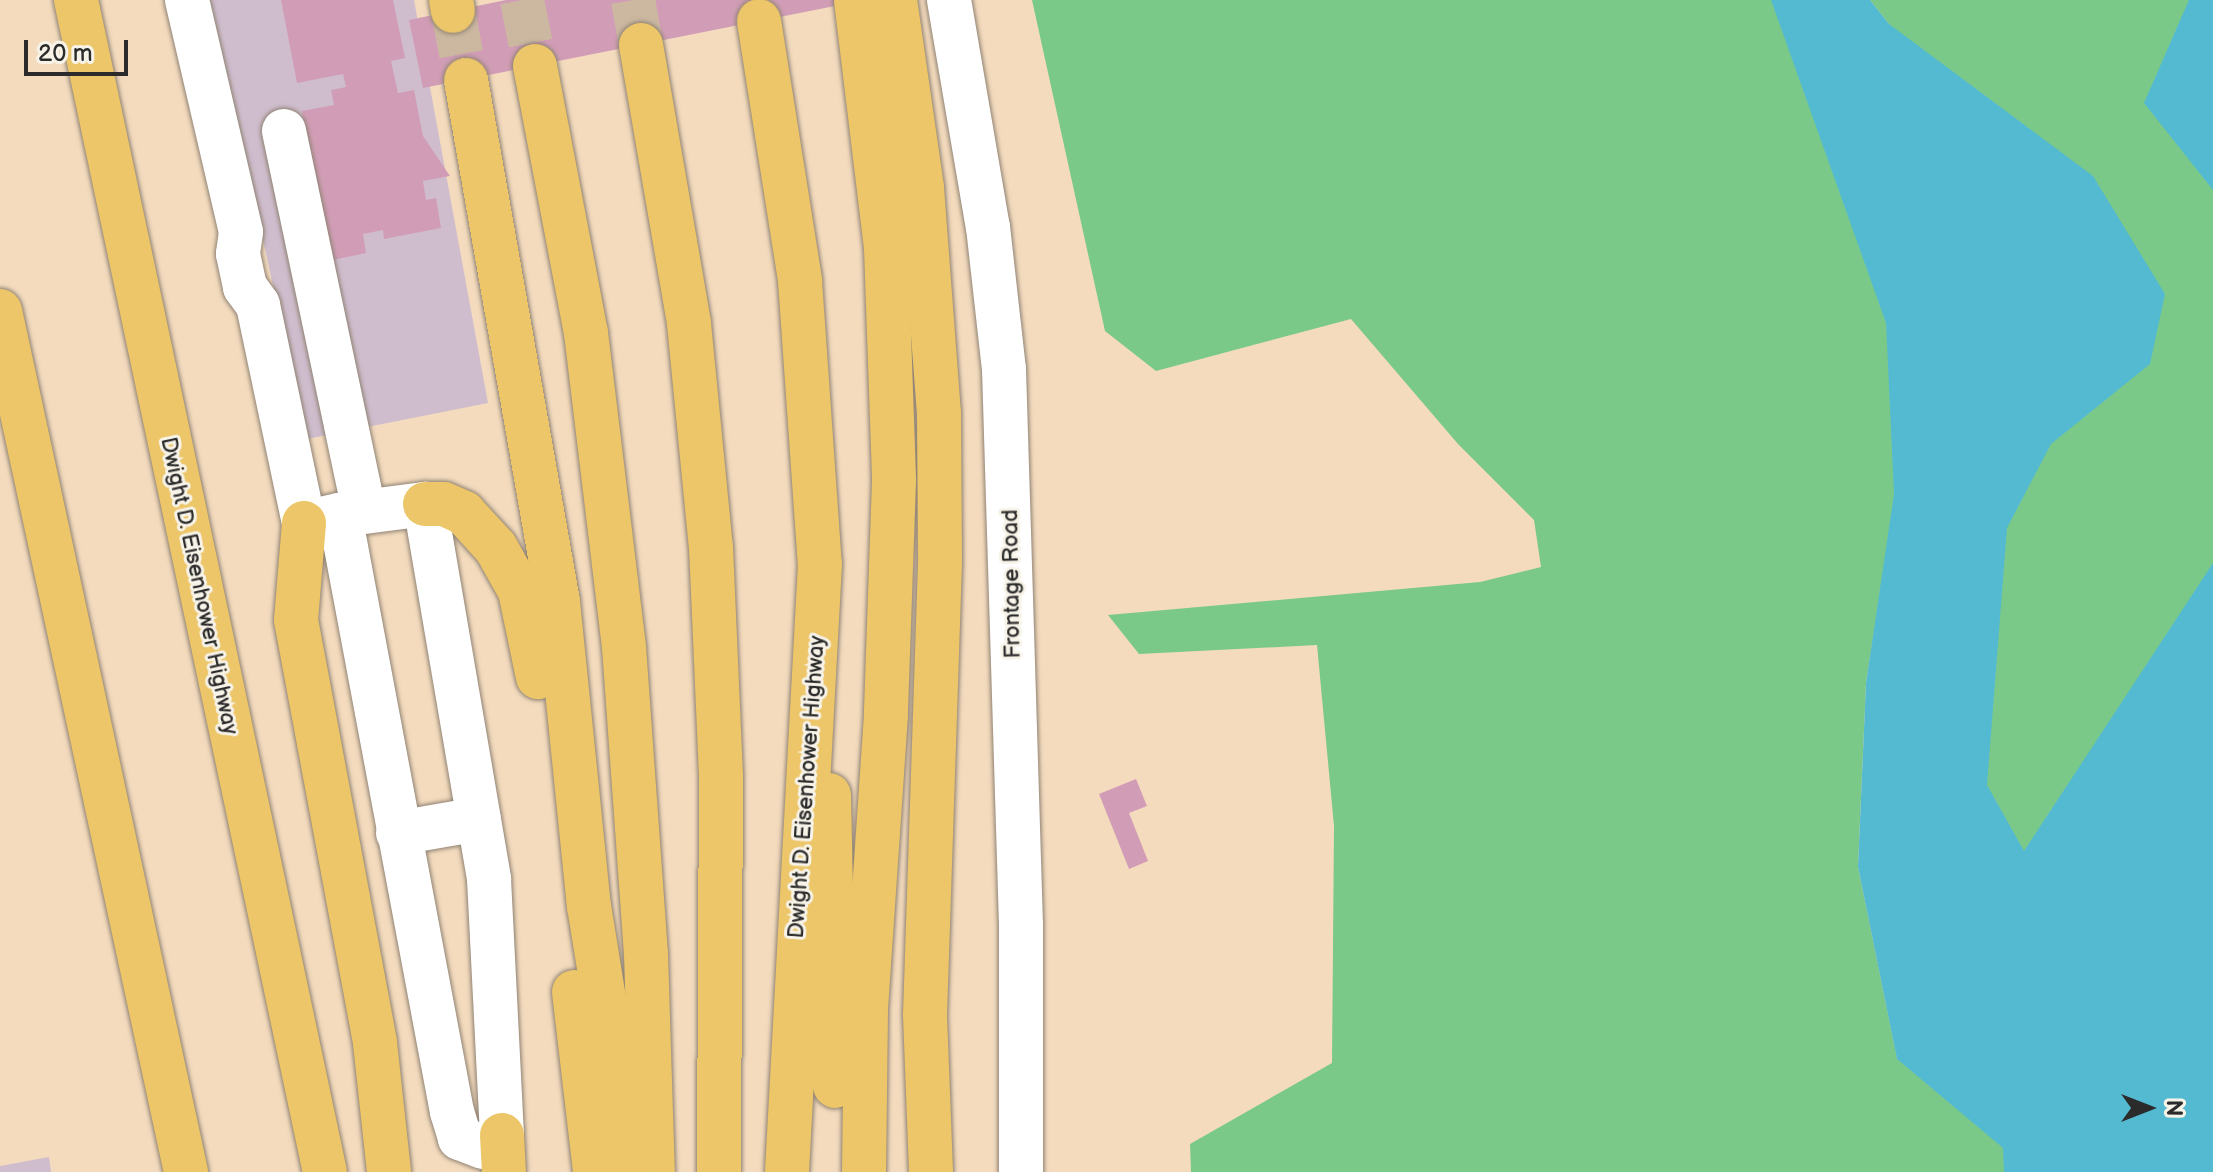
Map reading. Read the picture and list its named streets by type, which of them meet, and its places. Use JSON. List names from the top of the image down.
{
  "streets": {
    "highway": ["Dwight D. Eisenhower Highway"],
    "lane": ["Frontage Road"]
  },
  "scale_bar": "20 m",
  "north": "right"
}
